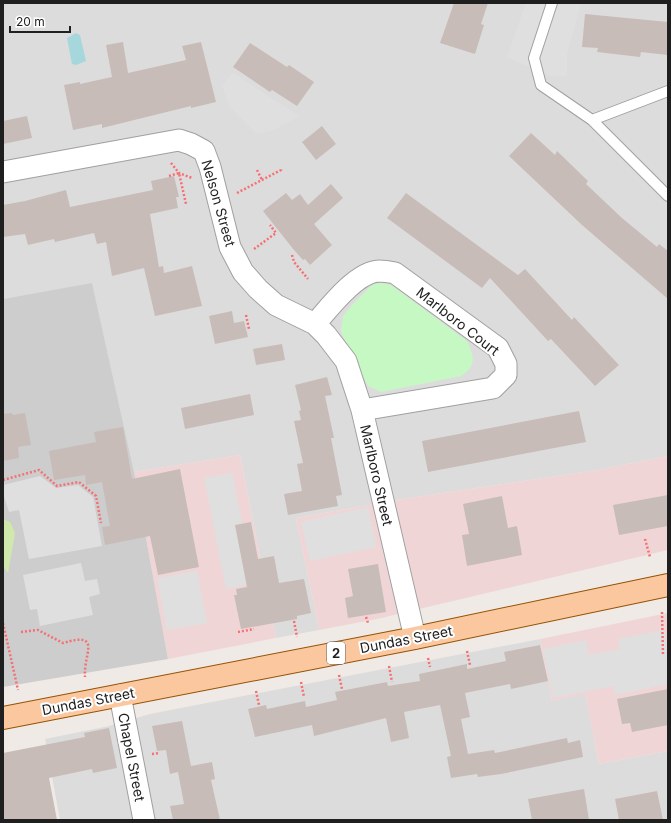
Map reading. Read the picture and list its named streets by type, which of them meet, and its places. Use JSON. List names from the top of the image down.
{
  "streets": {
    "main road": ["Dundas Street", "2"],
    "street": [
      "Nelson Street",
      "Marlboro Court",
      "Marlboro Street",
      "Chapel Street"
    ]
  },
  "crossings": [
    ["Nelson Street", "Marlboro Court"],
    ["Nelson Street", "Marlboro Street"],
    ["Marlboro Court", "Marlboro Street"],
    ["Marlboro Street", "Dundas Street"],
    ["Dundas Street", "Chapel Street"]
  ],
  "scale_bar": "20 m"
}
